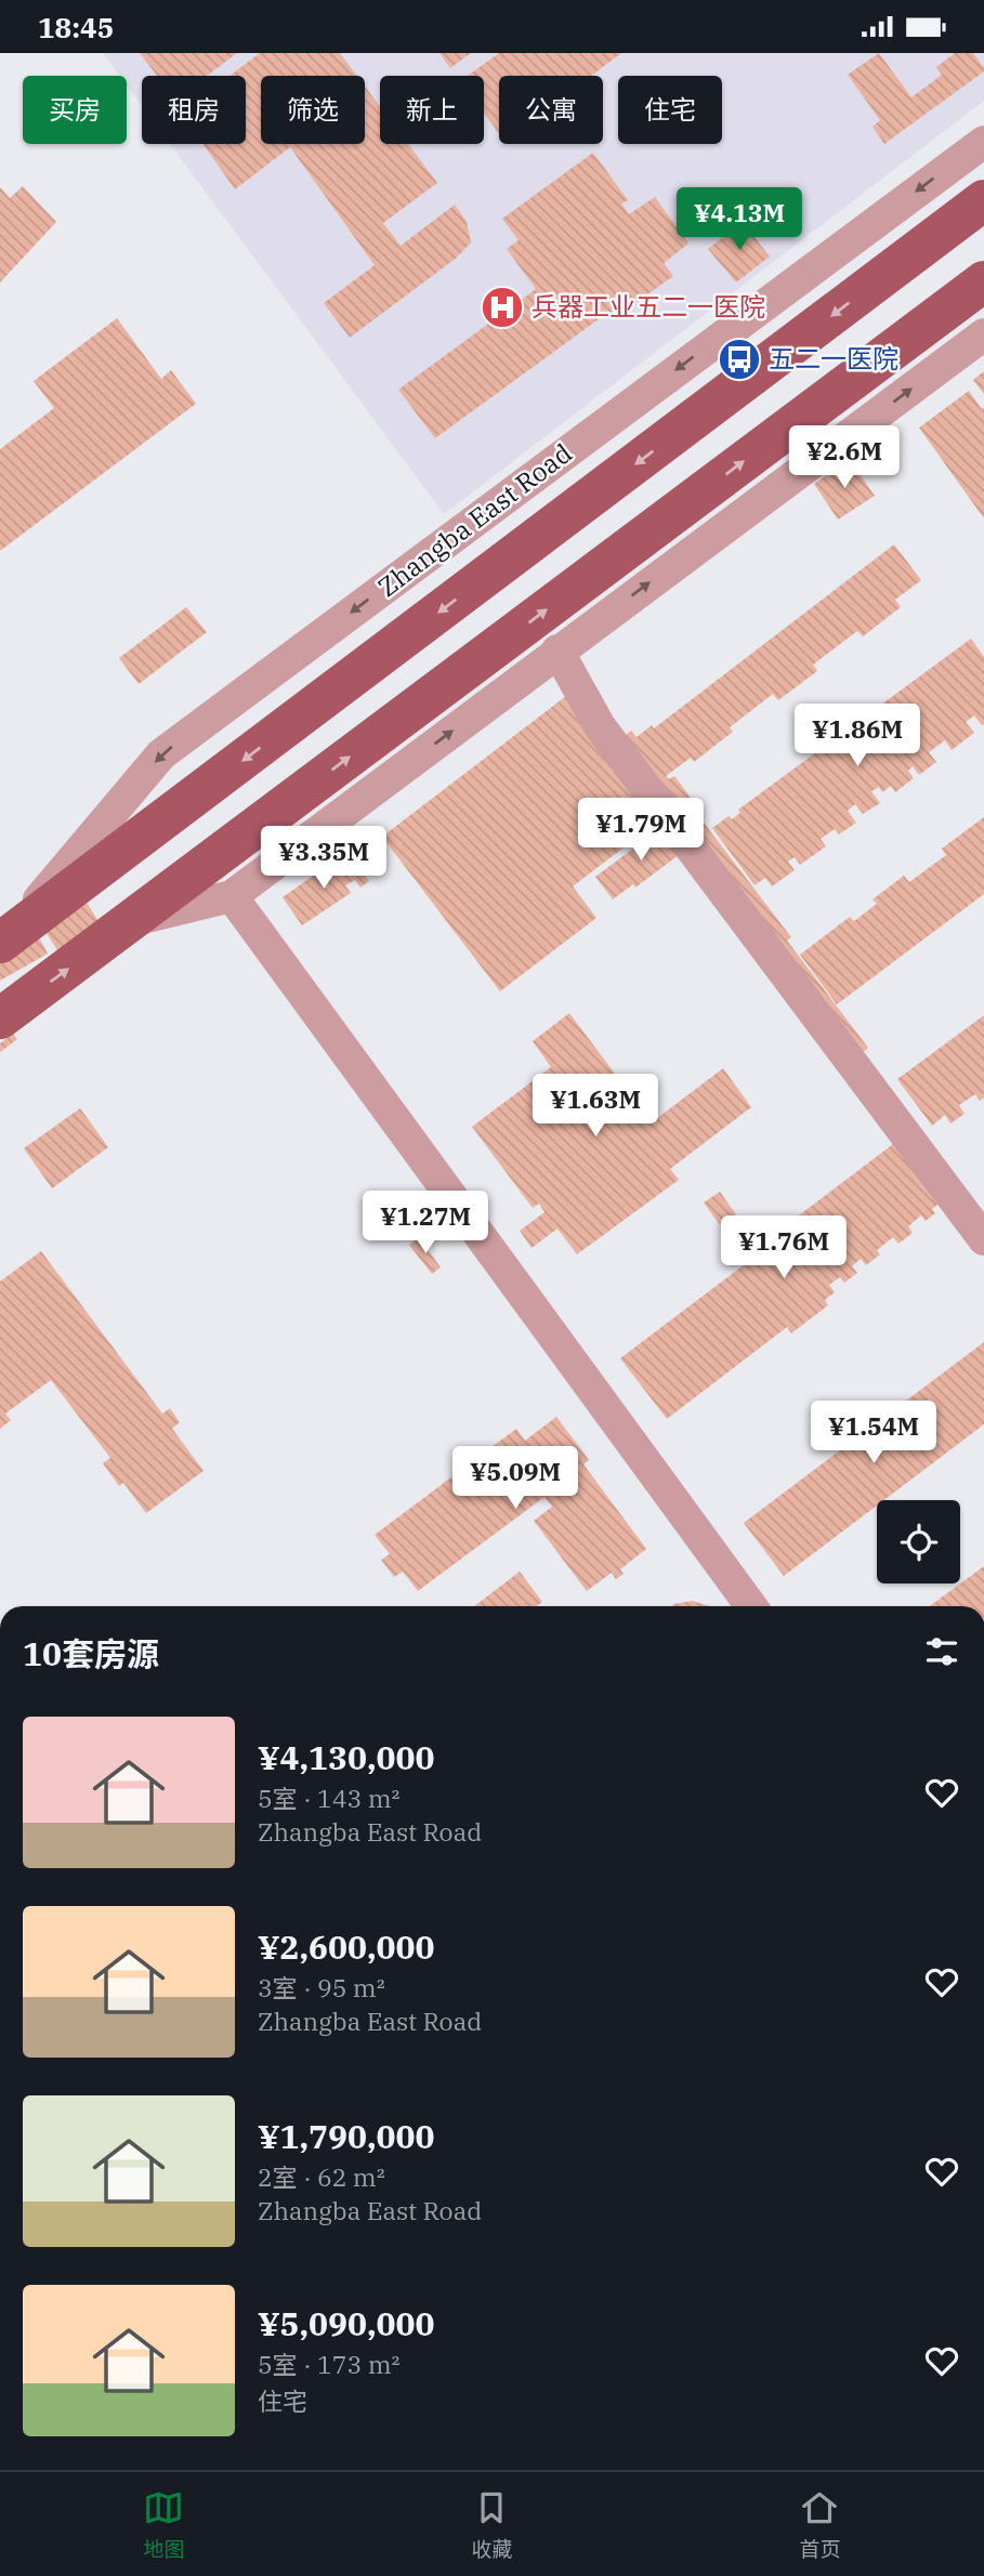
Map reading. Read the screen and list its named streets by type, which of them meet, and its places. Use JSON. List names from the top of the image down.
{
  "streets": {
    "main road": ["Zhangba East Road"]
  },
  "places": {
    "hospital": ["兵器工业五二一医院"],
    "bus stop": ["五二一医院"]
  },
  "page": {
    "status": "18:45",
    "chip": [
      "买房",
      "租房",
      "筛选",
      "新上",
      "公寓",
      "住宅"
    ],
    "price": [
      "¥4.13M",
      "¥2.6M",
      "¥1.86M",
      "¥1.79M",
      "¥3.35M",
      "¥1.63M",
      "¥1.27M",
      "¥1.76M",
      "¥1.54M",
      "¥5.09M"
    ],
    "heading": "10套房源",
    "list": [
      {
        "name": "¥4,130,000",
        "note": "5室 · 143 m² · Zhangba East Road"
      },
      {
        "name": "¥2,600,000",
        "note": "3室 · 95 m² · Zhangba East Road"
      },
      {
        "name": "¥1,790,000",
        "note": "2室 · 62 m² · Zhangba East Road"
      },
      {
        "name": "¥5,090,000",
        "note": "5室 · 173 m² · 住宅"
      }
    ],
    "tabs": ["地图", "收藏", "首页"]
  }
}
